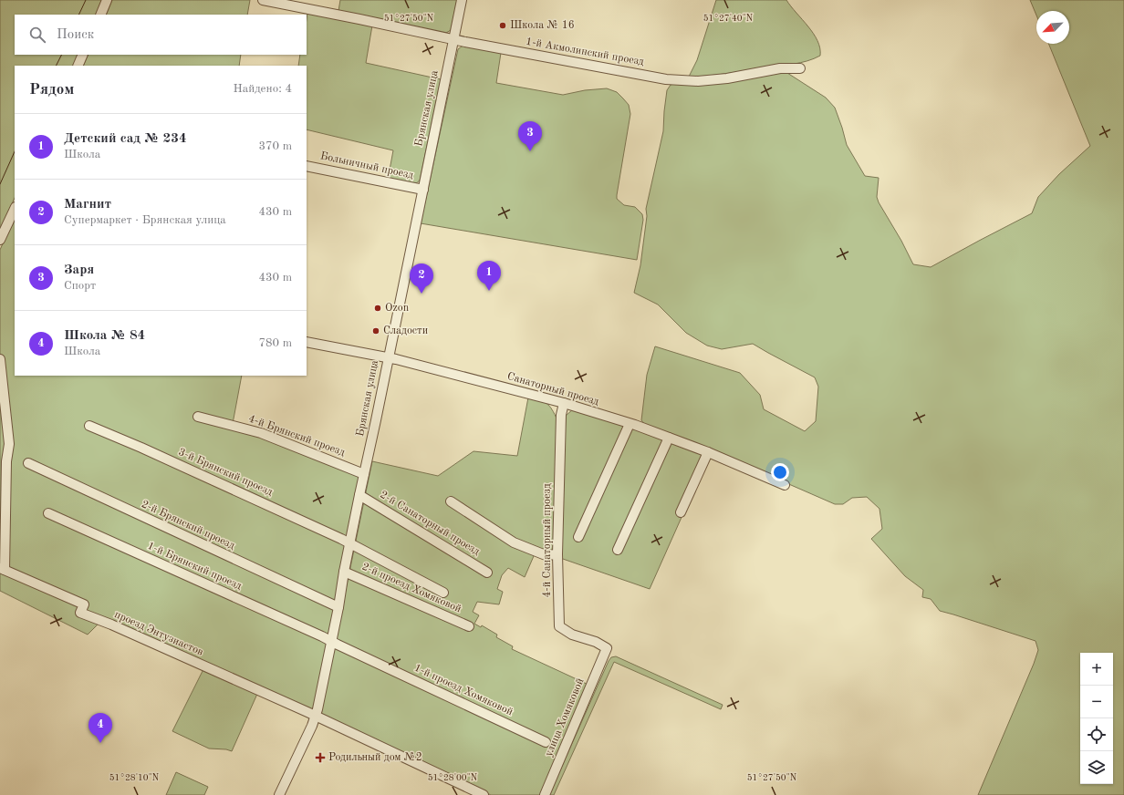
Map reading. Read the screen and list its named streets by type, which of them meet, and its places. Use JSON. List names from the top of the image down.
{
  "streets": {
    "street": [
      "1-й Акмолинский проезд",
      "Брянская улица",
      "Больничный проезд",
      "Санаторный проезд",
      "4-й Брянский проезд",
      "3-й Брянский проезд",
      "2-й Санаторный проезд",
      "2-й Брянский проезд",
      "4-й Санаторный проезд",
      "1-й Брянский проезд",
      "2-й проезд Хомяковой",
      "проезд Энтузиастов",
      "1-й проезд Хомяковой",
      "улица Хомяковой"
    ]
  },
  "crossings": [
    ["1-й Акмолинский проезд", "Брянская улица"],
    ["Брянская улица", "Больничный проезд"],
    ["Брянская улица", "Санаторный проезд"],
    ["Брянская улица", "4-й Брянский проезд"],
    ["Брянская улица", "3-й Брянский проезд"],
    ["Брянская улица", "2-й Санаторный проезд"],
    ["Брянская улица", "2-й Брянский проезд"],
    ["Брянская улица", "1-й Брянский проезд"],
    ["Брянская улица", "2-й проезд Хомяковой"],
    ["Брянская улица", "проезд Энтузиастов"],
    ["Брянская улица", "1-й проезд Хомяковой"],
    ["Санаторный проезд", "4-й Санаторный проезд"],
    ["4-й Санаторный проезд", "улица Хомяковой"],
    ["1-й Брянский проезд", "1-й проезд Хомяковой"]
  ],
  "places": {
    "other": ["Школа № 16", "Ozon", "Сладости"],
    "health": ["Родильный дом №2"]
  },
  "north": "bottom left",
  "page": {
    "search": "Поиск",
    "heading": ["Рядом", "Найдено: 4"],
    "list": [
      {
        "mark": "1",
        "name": "Детский сад № 234",
        "note": "Школа",
        "value": "370 m"
      },
      {
        "mark": "2",
        "name": "Магнит",
        "note": "Супермаркет · Брянская улица",
        "value": "430 m"
      },
      {
        "mark": "3",
        "name": "Заря",
        "note": "Спорт",
        "value": "430 m"
      },
      {
        "mark": "4",
        "name": "Школа № 84",
        "note": "Школа",
        "value": "780 m"
      }
    ],
    "pins": [
      "3",
      "1",
      "2",
      "4"
    ],
    "map_buttons": ["+", "−"]
  },
  "coordinates": [
    "51°27'50\"N",
    "51°27'40\"N",
    "51°28'10\"N",
    "51°28'00\"N"
  ]
}
